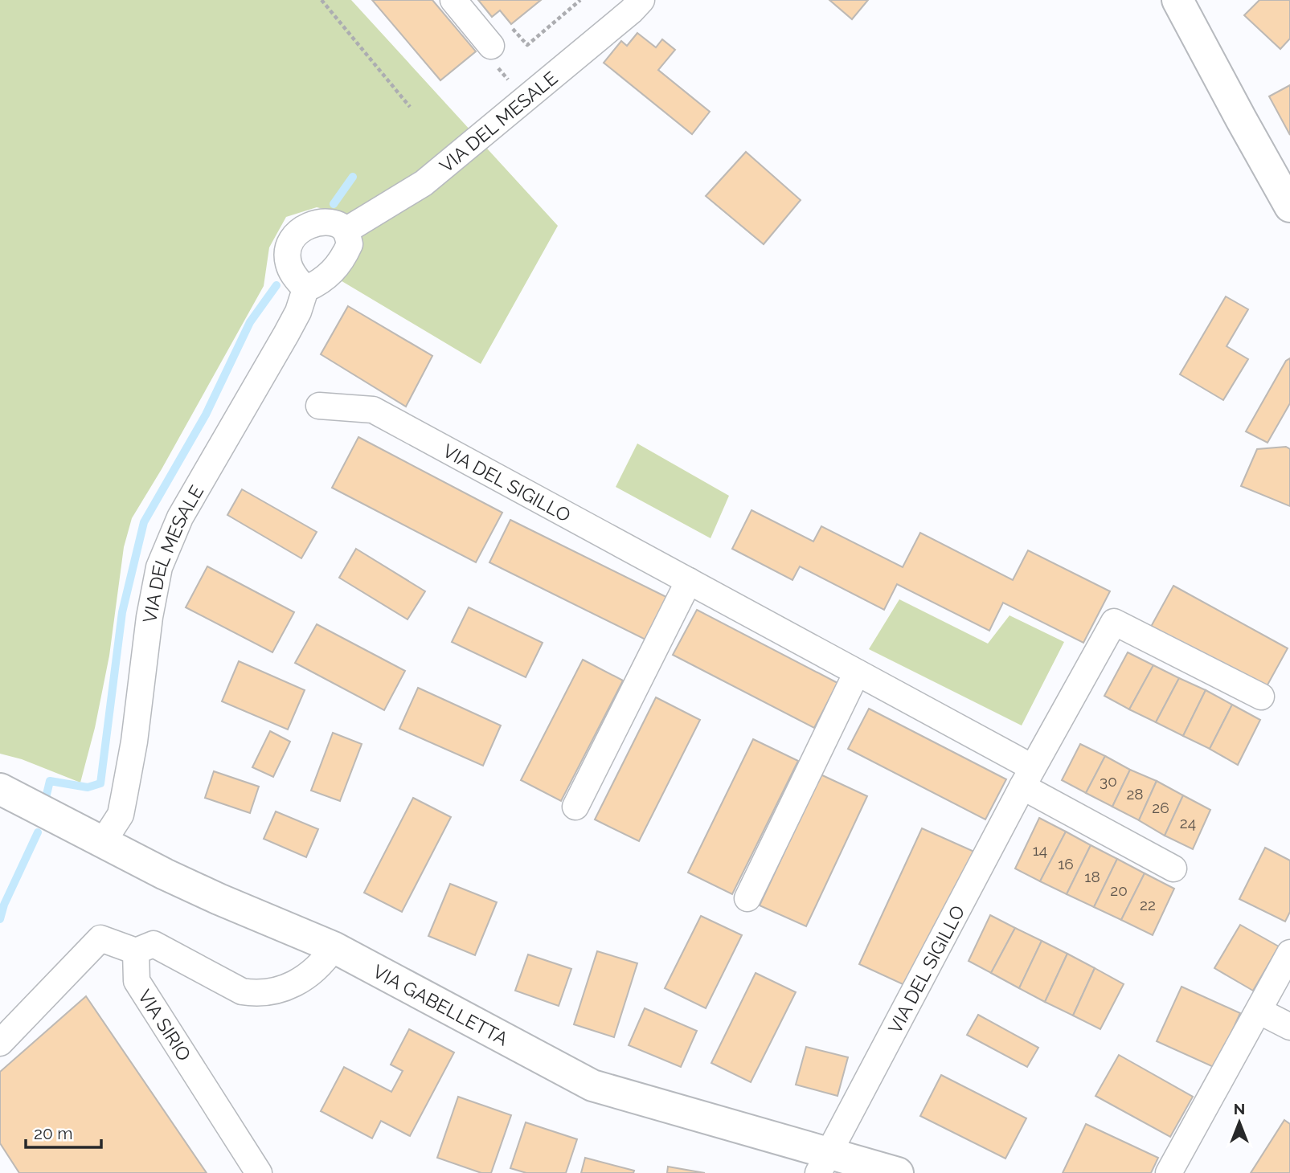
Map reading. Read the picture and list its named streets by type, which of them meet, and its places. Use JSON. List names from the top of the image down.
{
  "streets": {
    "street": [
      "VIA DEL MESALE",
      "VIA DEL SIGILLO",
      "VIA GABELLETTA",
      "VIA SIRIO"
    ]
  },
  "crossings": [
    ["VIA DEL MESALE", "VIA GABELLETTA"],
    ["VIA DEL SIGILLO", "VIA GABELLETTA"]
  ],
  "house_numbers": [
    "30",
    "28",
    "26",
    "24",
    "14",
    "16",
    "18",
    "20",
    "22"
  ],
  "scale_bar": "20 m",
  "north": "top"
}
